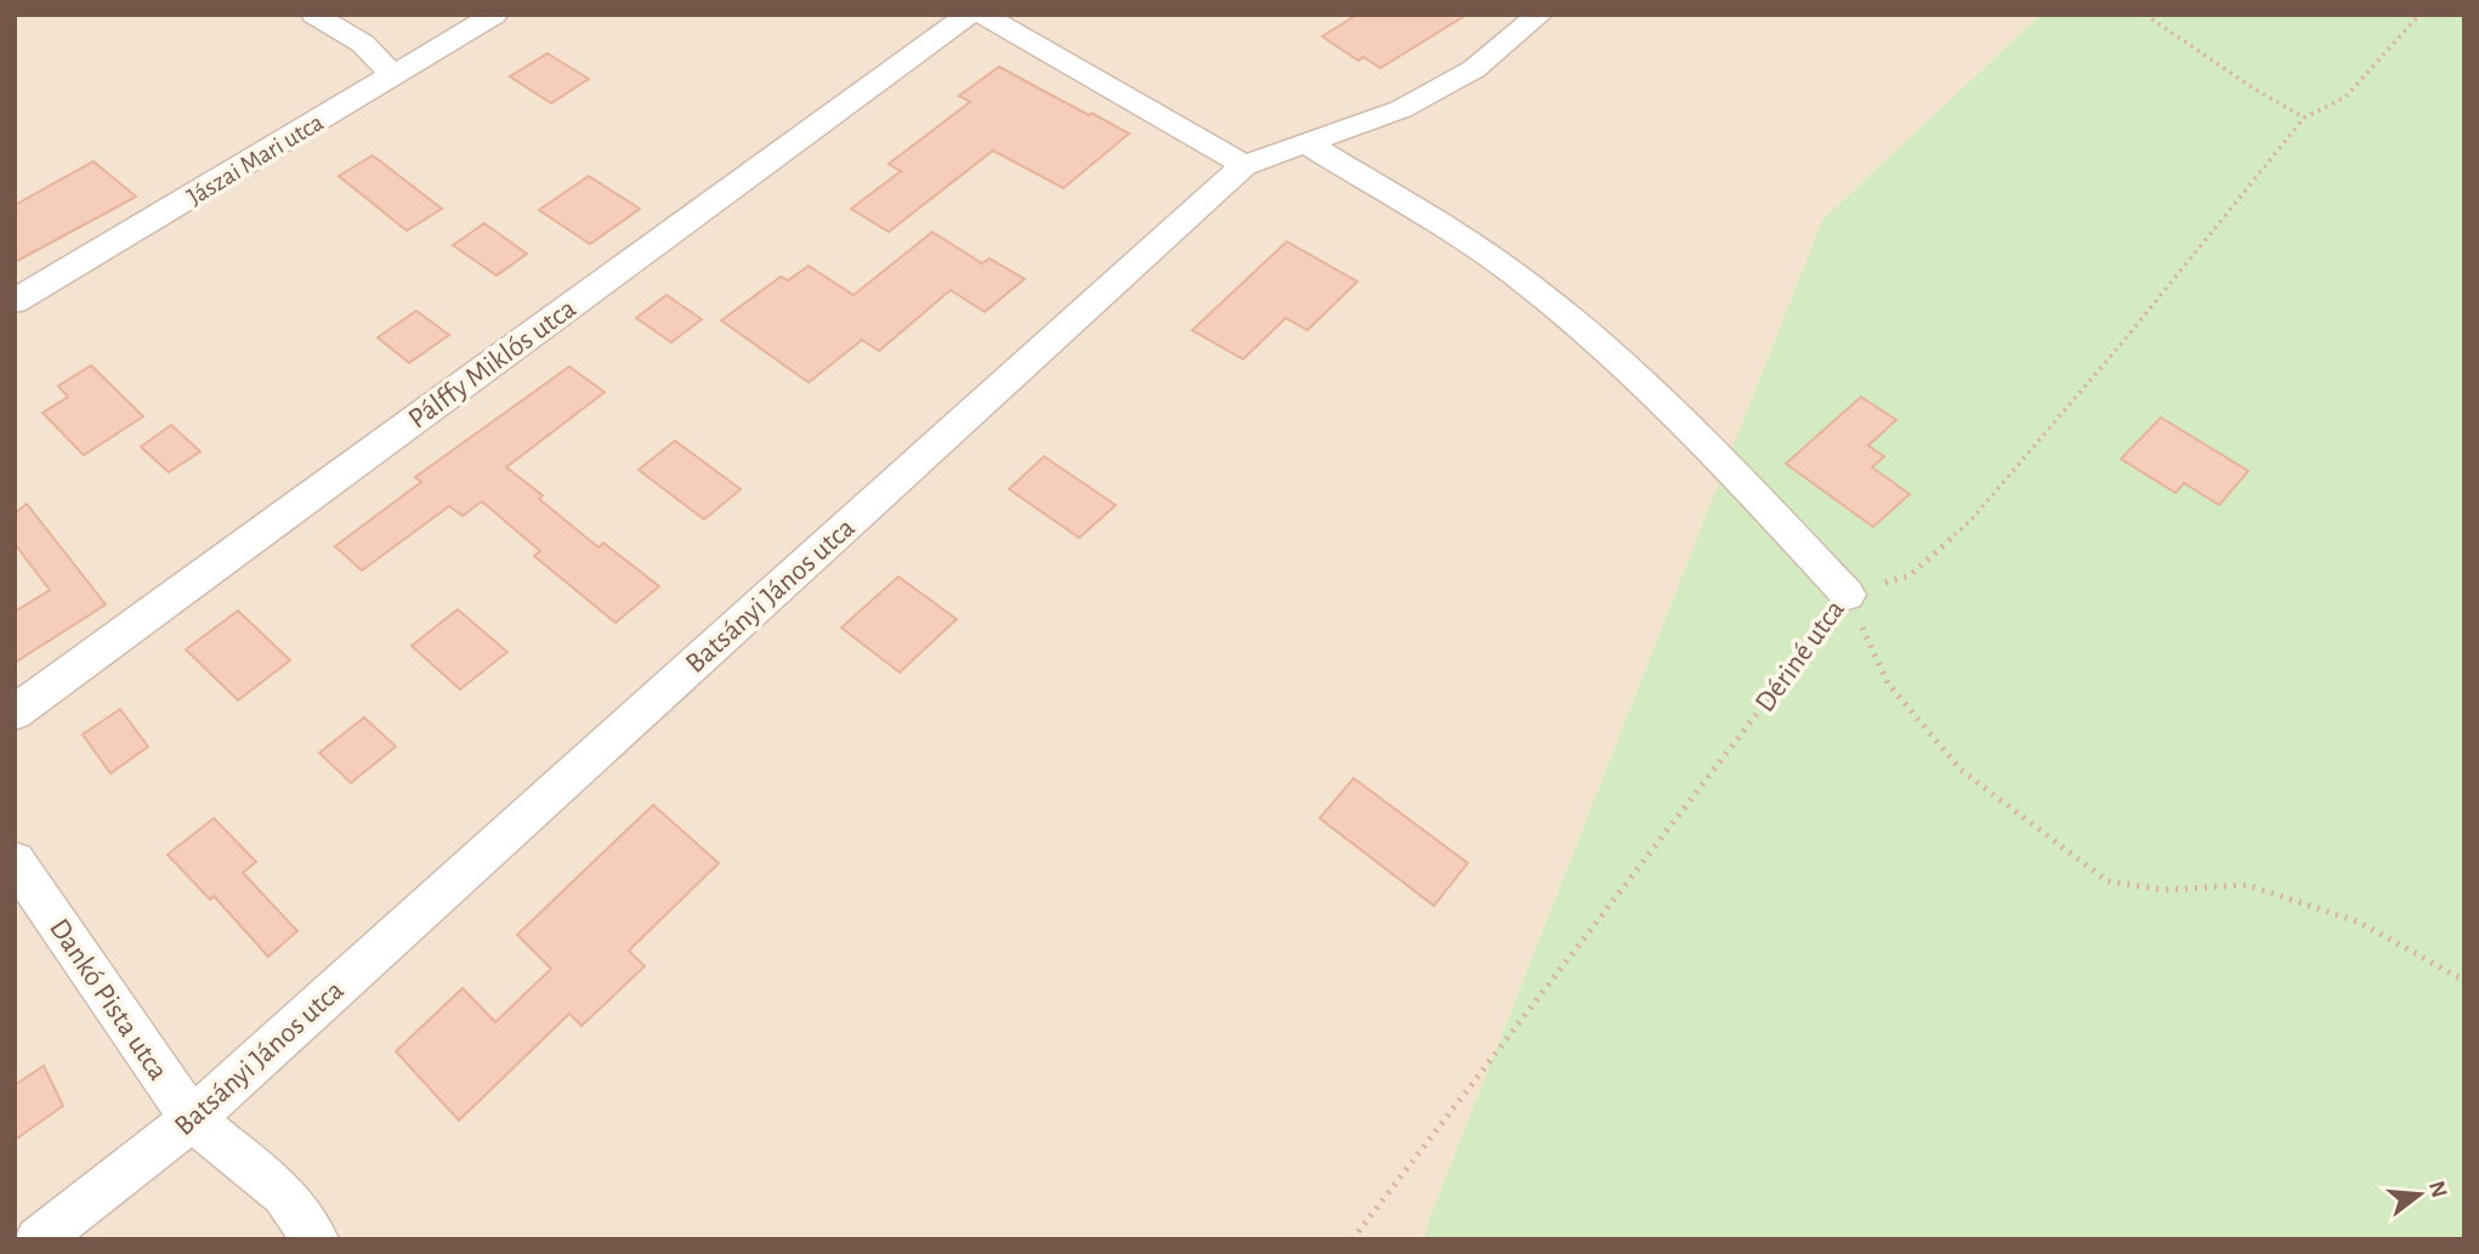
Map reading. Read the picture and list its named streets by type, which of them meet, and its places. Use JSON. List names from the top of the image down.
{
  "streets": {
    "street": [
      "Jászai Mari utca",
      "Pálffy Miklós utca",
      "Batsányi János utca",
      "Dériné utca",
      "Dankó Pista utca"
    ]
  },
  "crossings": [
    ["Batsányi János utca", "Dériné utca"],
    ["Batsányi János utca", "Dankó Pista utca"]
  ],
  "north": "right"
}
